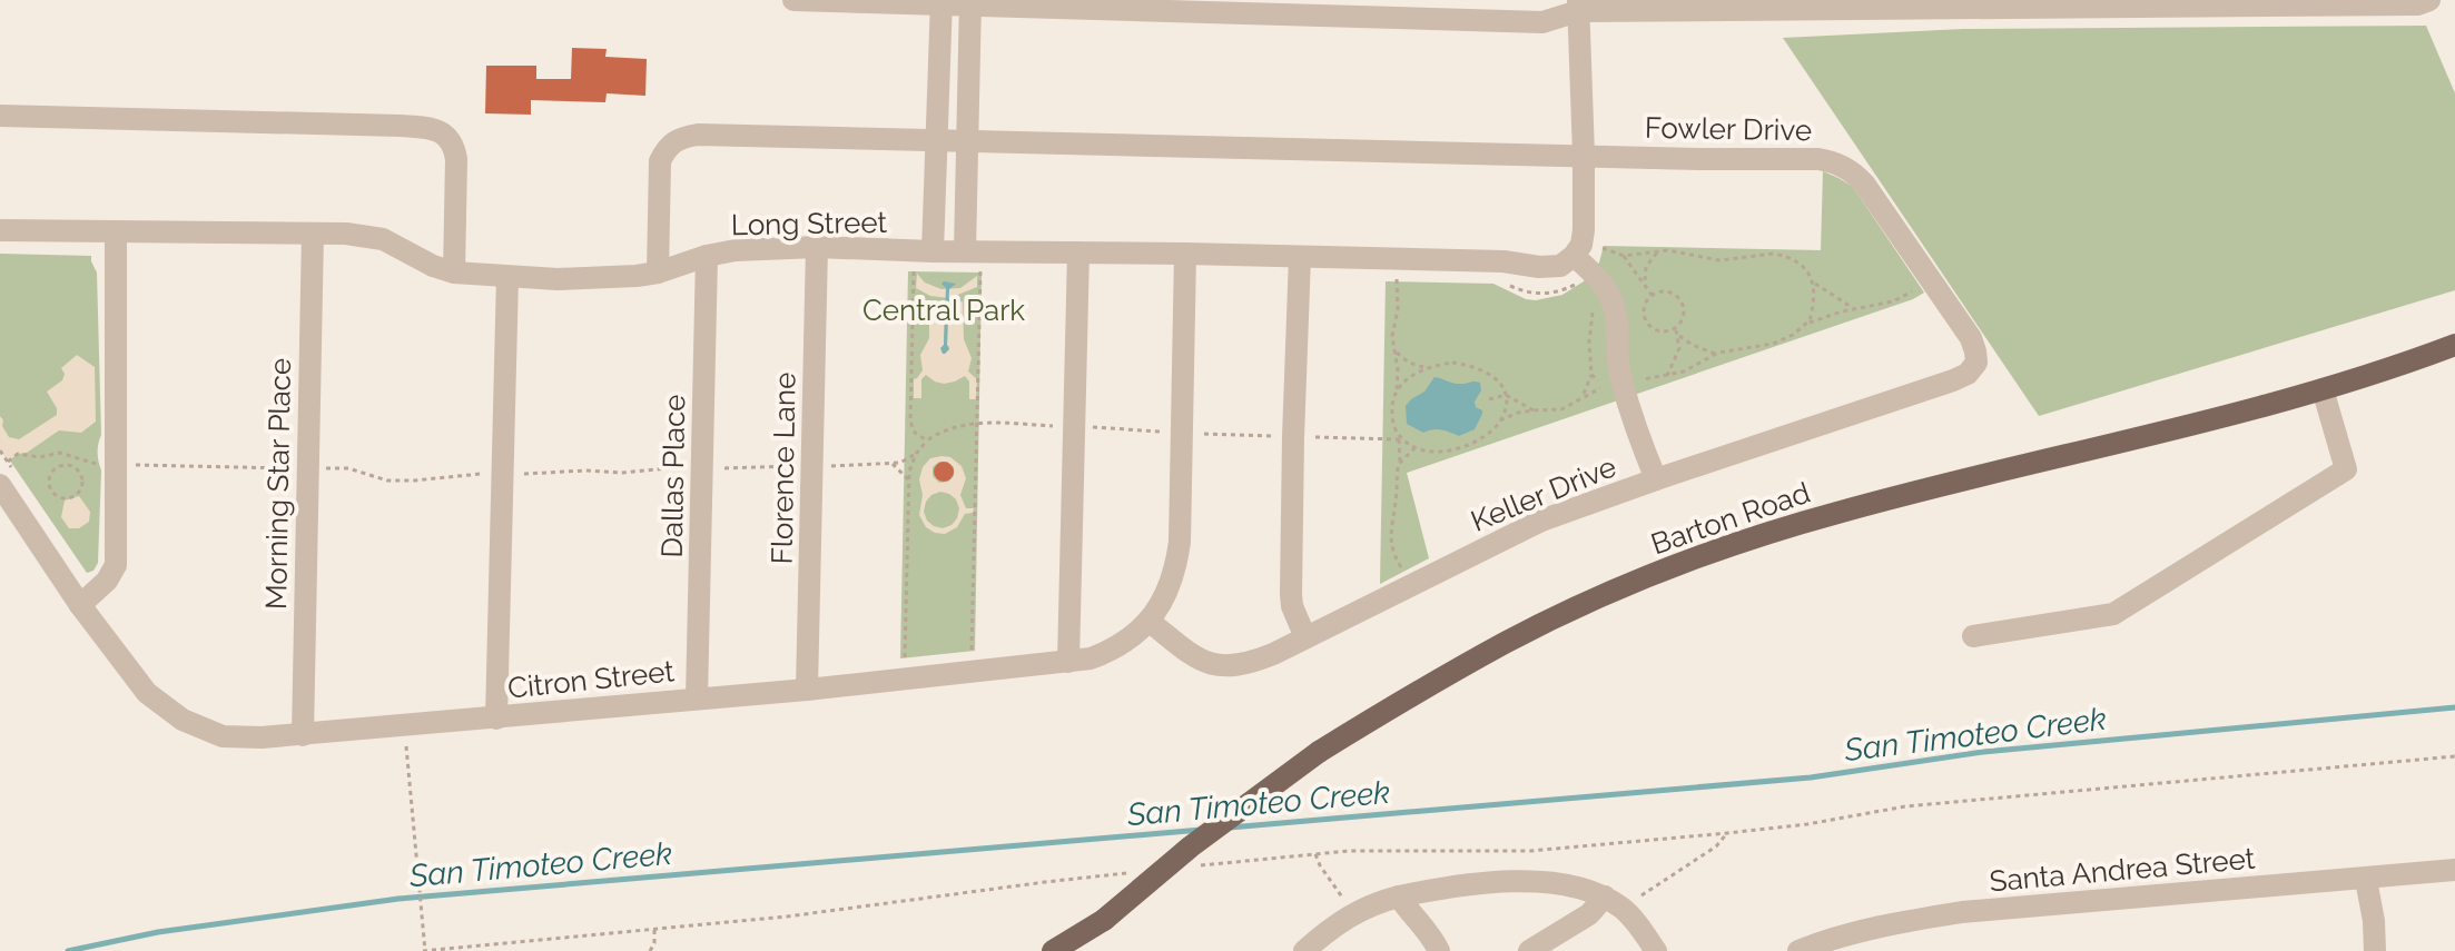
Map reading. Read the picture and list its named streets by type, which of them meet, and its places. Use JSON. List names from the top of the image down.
{
  "streets": {
    "main road": ["Barton Road"],
    "street": [
      "Fowler Drive",
      "Long Street",
      "Florence Lane",
      "Dallas Place",
      "Morning Star Place",
      "Keller Drive",
      "Citron Street",
      "Santa Andrea Street"
    ]
  },
  "crossings": [
    ["Fowler Drive", "Long Street"],
    ["Fowler Drive", "Keller Drive"],
    ["Long Street", "Florence Lane"],
    ["Long Street", "Dallas Place"],
    ["Long Street", "Morning Star Place"],
    ["Long Street", "Citron Street"],
    ["Florence Lane", "Citron Street"],
    ["Dallas Place", "Citron Street"],
    ["Morning Star Place", "Citron Street"],
    ["Keller Drive", "Citron Street"]
  ],
  "water": ["San Timoteo Creek"],
  "parks": ["Central Park"]
}
